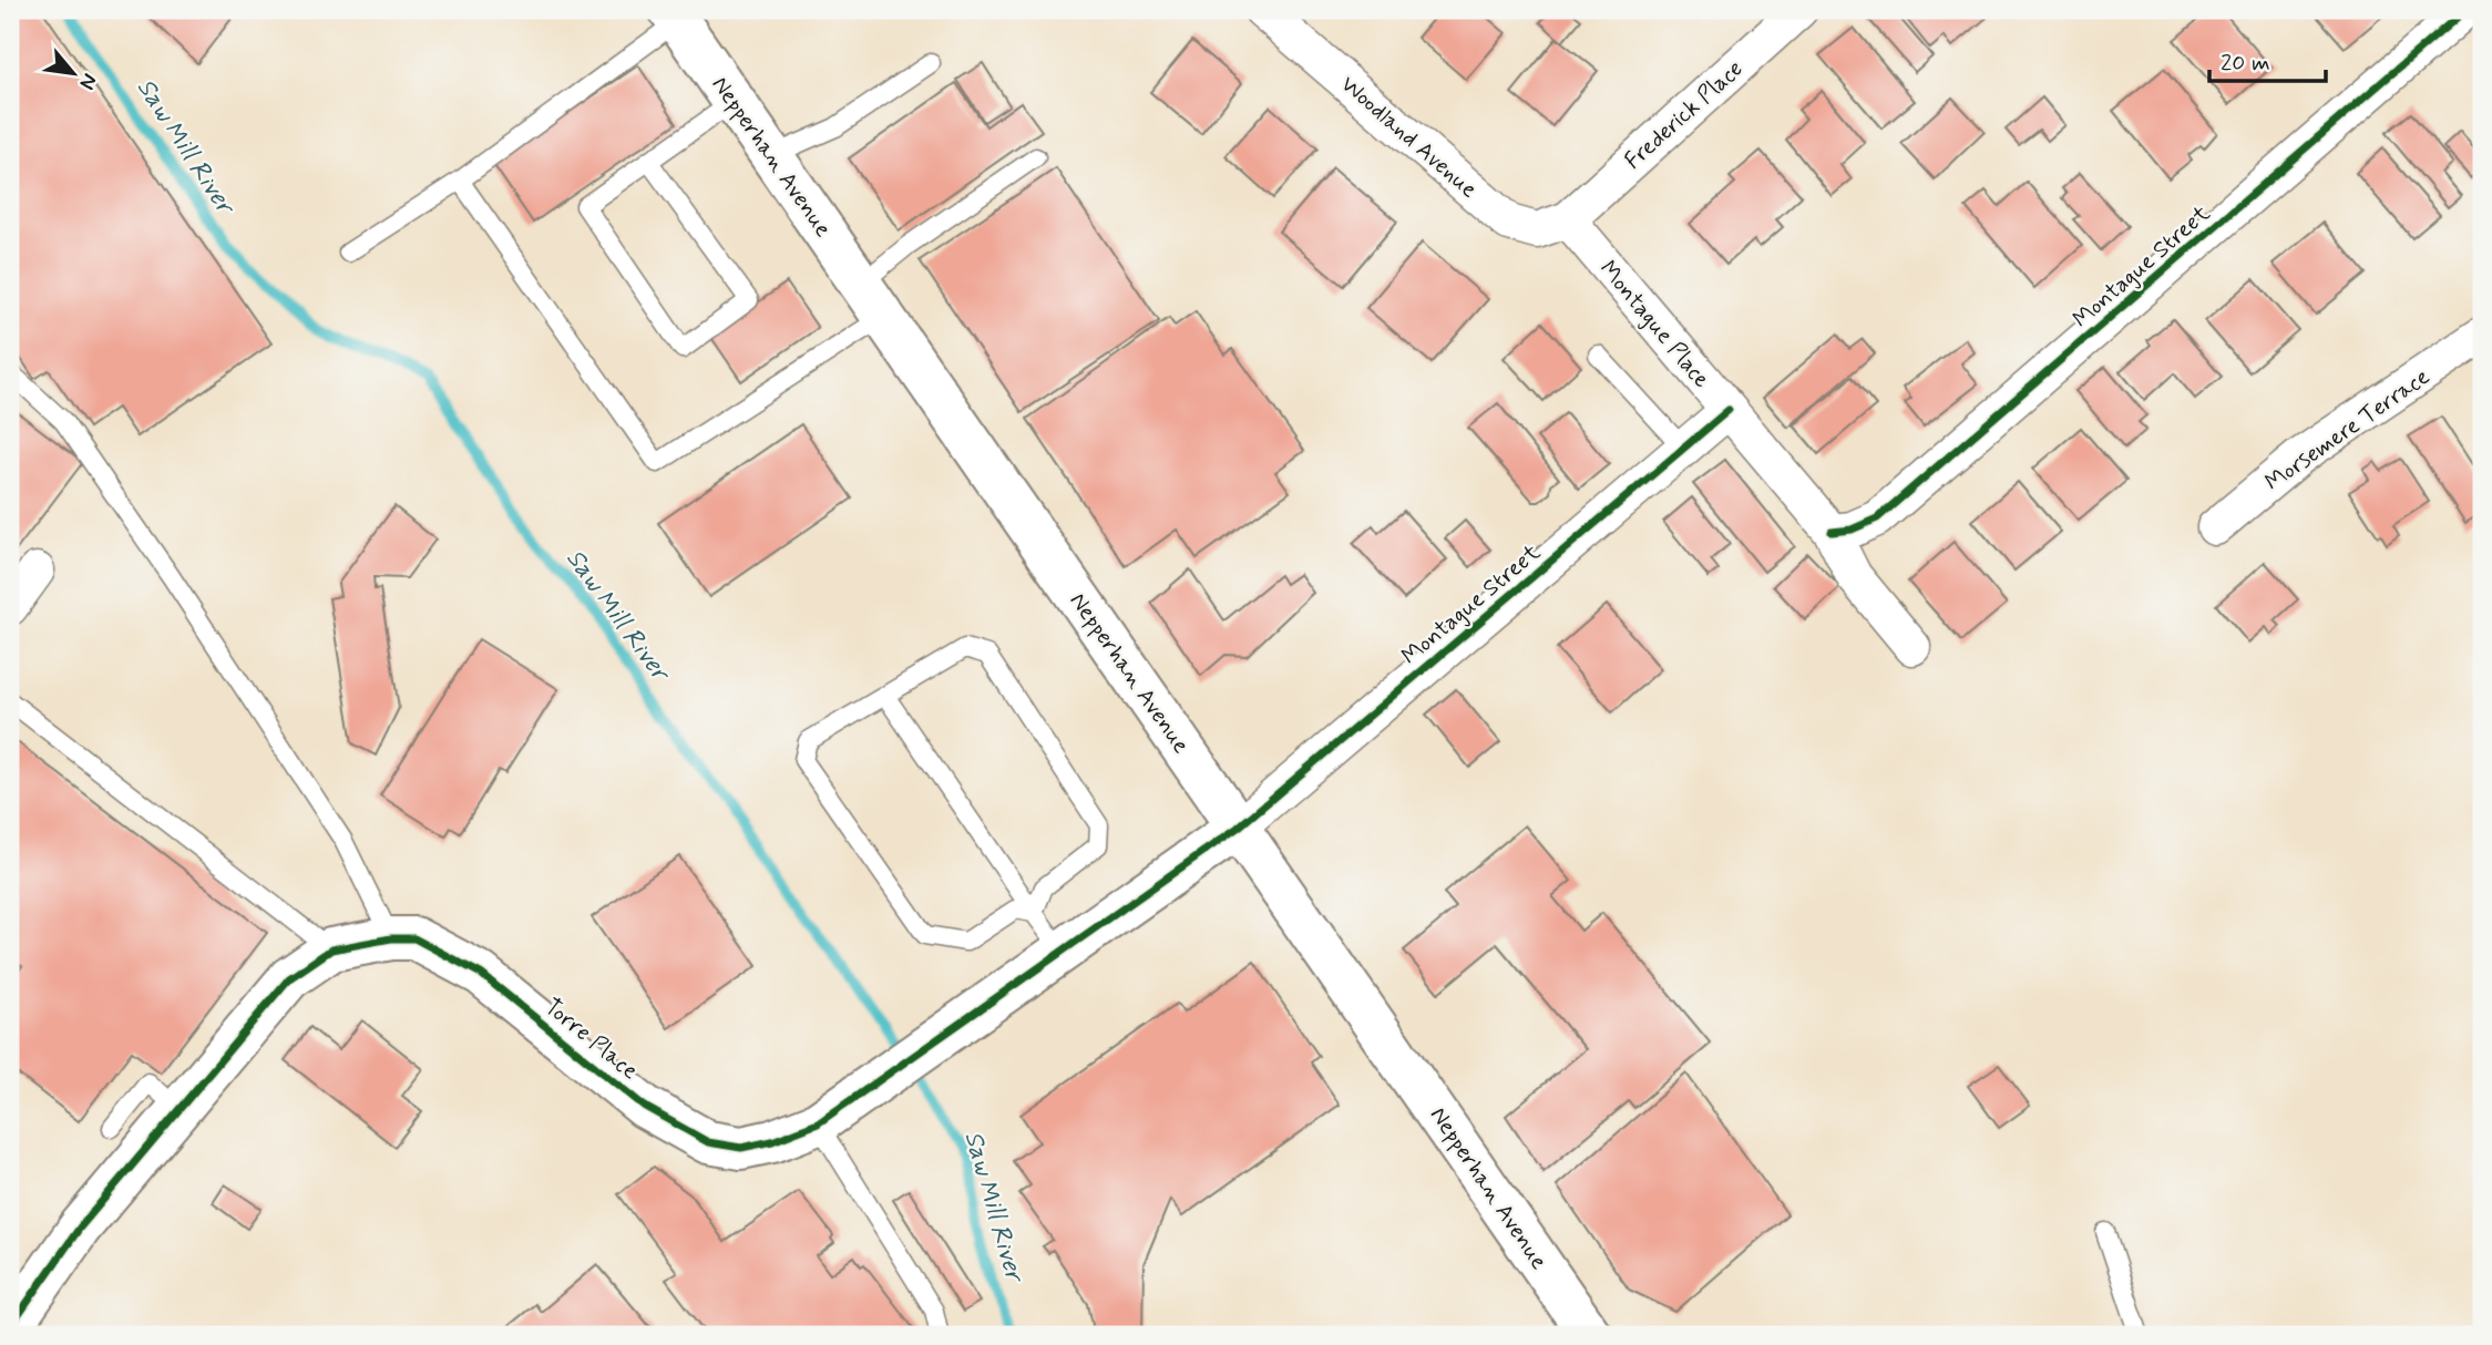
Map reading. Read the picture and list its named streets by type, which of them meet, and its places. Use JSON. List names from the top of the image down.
{
  "streets": {
    "street": [
      "Frederick Place",
      "Woodland Avenue",
      "Nepperhan Avenue",
      "Montague Street",
      "Montague Place",
      "Morsemere Terrace",
      "Torre Place"
    ]
  },
  "crossings": [
    ["Frederick Place", "Woodland Avenue"],
    ["Frederick Place", "Montague Place"],
    ["Woodland Avenue", "Montague Place"],
    ["Nepperhan Avenue", "Montague Street"],
    ["Nepperhan Avenue", "Torre Place"],
    ["Montague Street", "Montague Place"],
    ["Montague Street", "Torre Place"]
  ],
  "water": ["Saw Mill River"],
  "scale_bar": "20 m",
  "north": "bottom right"
}
